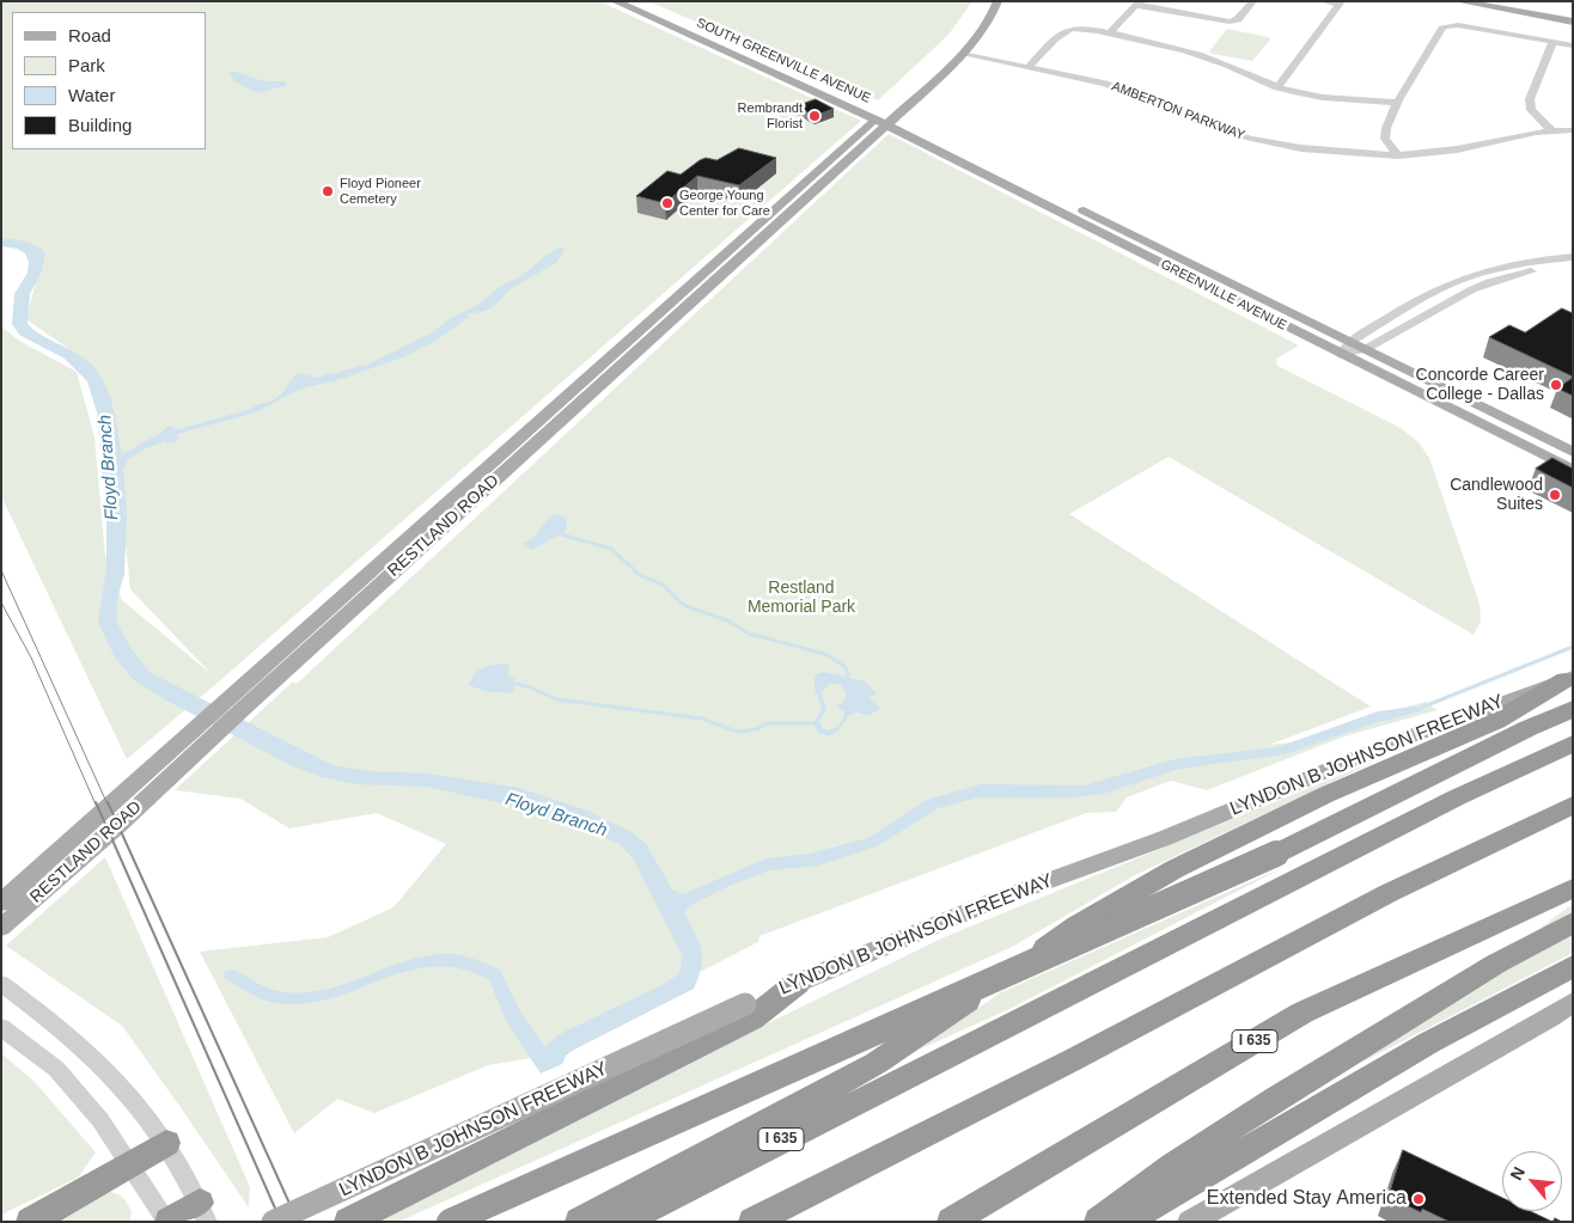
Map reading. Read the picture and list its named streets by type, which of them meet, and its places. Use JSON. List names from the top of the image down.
{
  "streets": {
    "highway": ["I 635"],
    "main road": [
      "SOUTH GREENVILLE AVENUE",
      "GREENVILLE AVENUE",
      "RESTLAND ROAD",
      "LYNDON B JOHNSON FREEWAY"
    ],
    "street": ["AMBERTON PARKWAY"]
  },
  "crossings": [
    ["SOUTH GREENVILLE AVENUE", "GREENVILLE AVENUE"],
    ["SOUTH GREENVILLE AVENUE", "RESTLAND ROAD"],
    ["GREENVILLE AVENUE", "RESTLAND ROAD"]
  ],
  "water": ["Floyd Branch"],
  "parks": ["Restland Memorial Park"],
  "places": [
    "Rembrandt Florist",
    "Floyd Pioneer Cemetery",
    "George Young Center for Care",
    "Concorde Career College - Dallas",
    "Candlewood Suites",
    "Extended Stay America"
  ],
  "legend": [
    "Road",
    "Park",
    "Water",
    "Building"
  ],
  "north": "top left"
}
